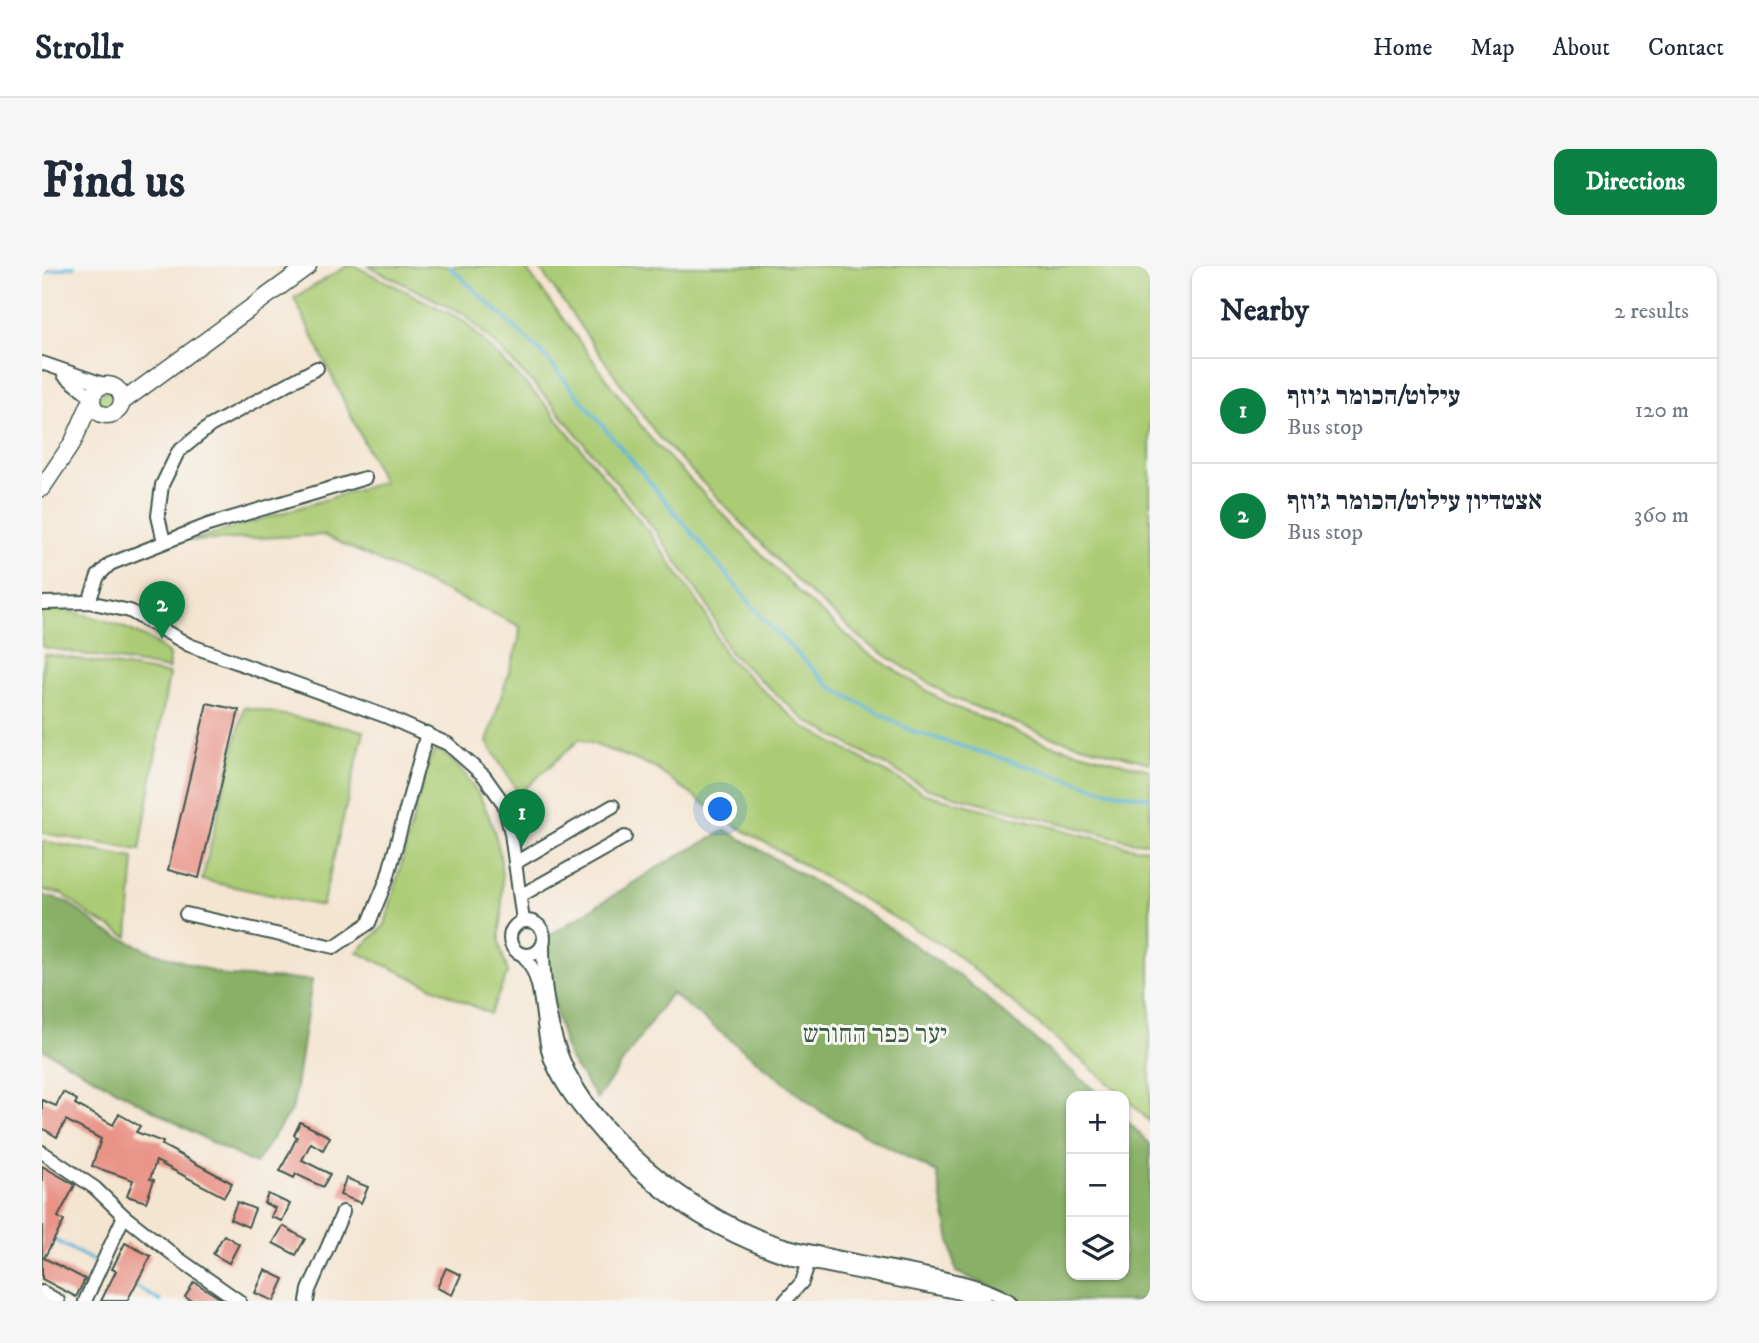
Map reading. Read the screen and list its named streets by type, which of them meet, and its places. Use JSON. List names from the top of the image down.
{
  "parks": ["יער כפר החורש"],
  "page": {
    "header": "Strollr",
    "nav": [
      "Home",
      "Map",
      "About",
      "Contact"
    ],
    "buttons": "Directions",
    "title": "Find us",
    "heading": ["Nearby", "2 results"],
    "list": [
      {
        "mark": "1",
        "name": "עילוט/הכומר ג׳וזף",
        "note": "Bus stop",
        "value": "120 m"
      },
      {
        "mark": "2",
        "name": "אצטדיון עילוט/הכומר ג׳וזף",
        "note": "Bus stop",
        "value": "360 m"
      }
    ],
    "pins": ["2", "1"],
    "map_buttons": ["+", "−"]
  }
}
